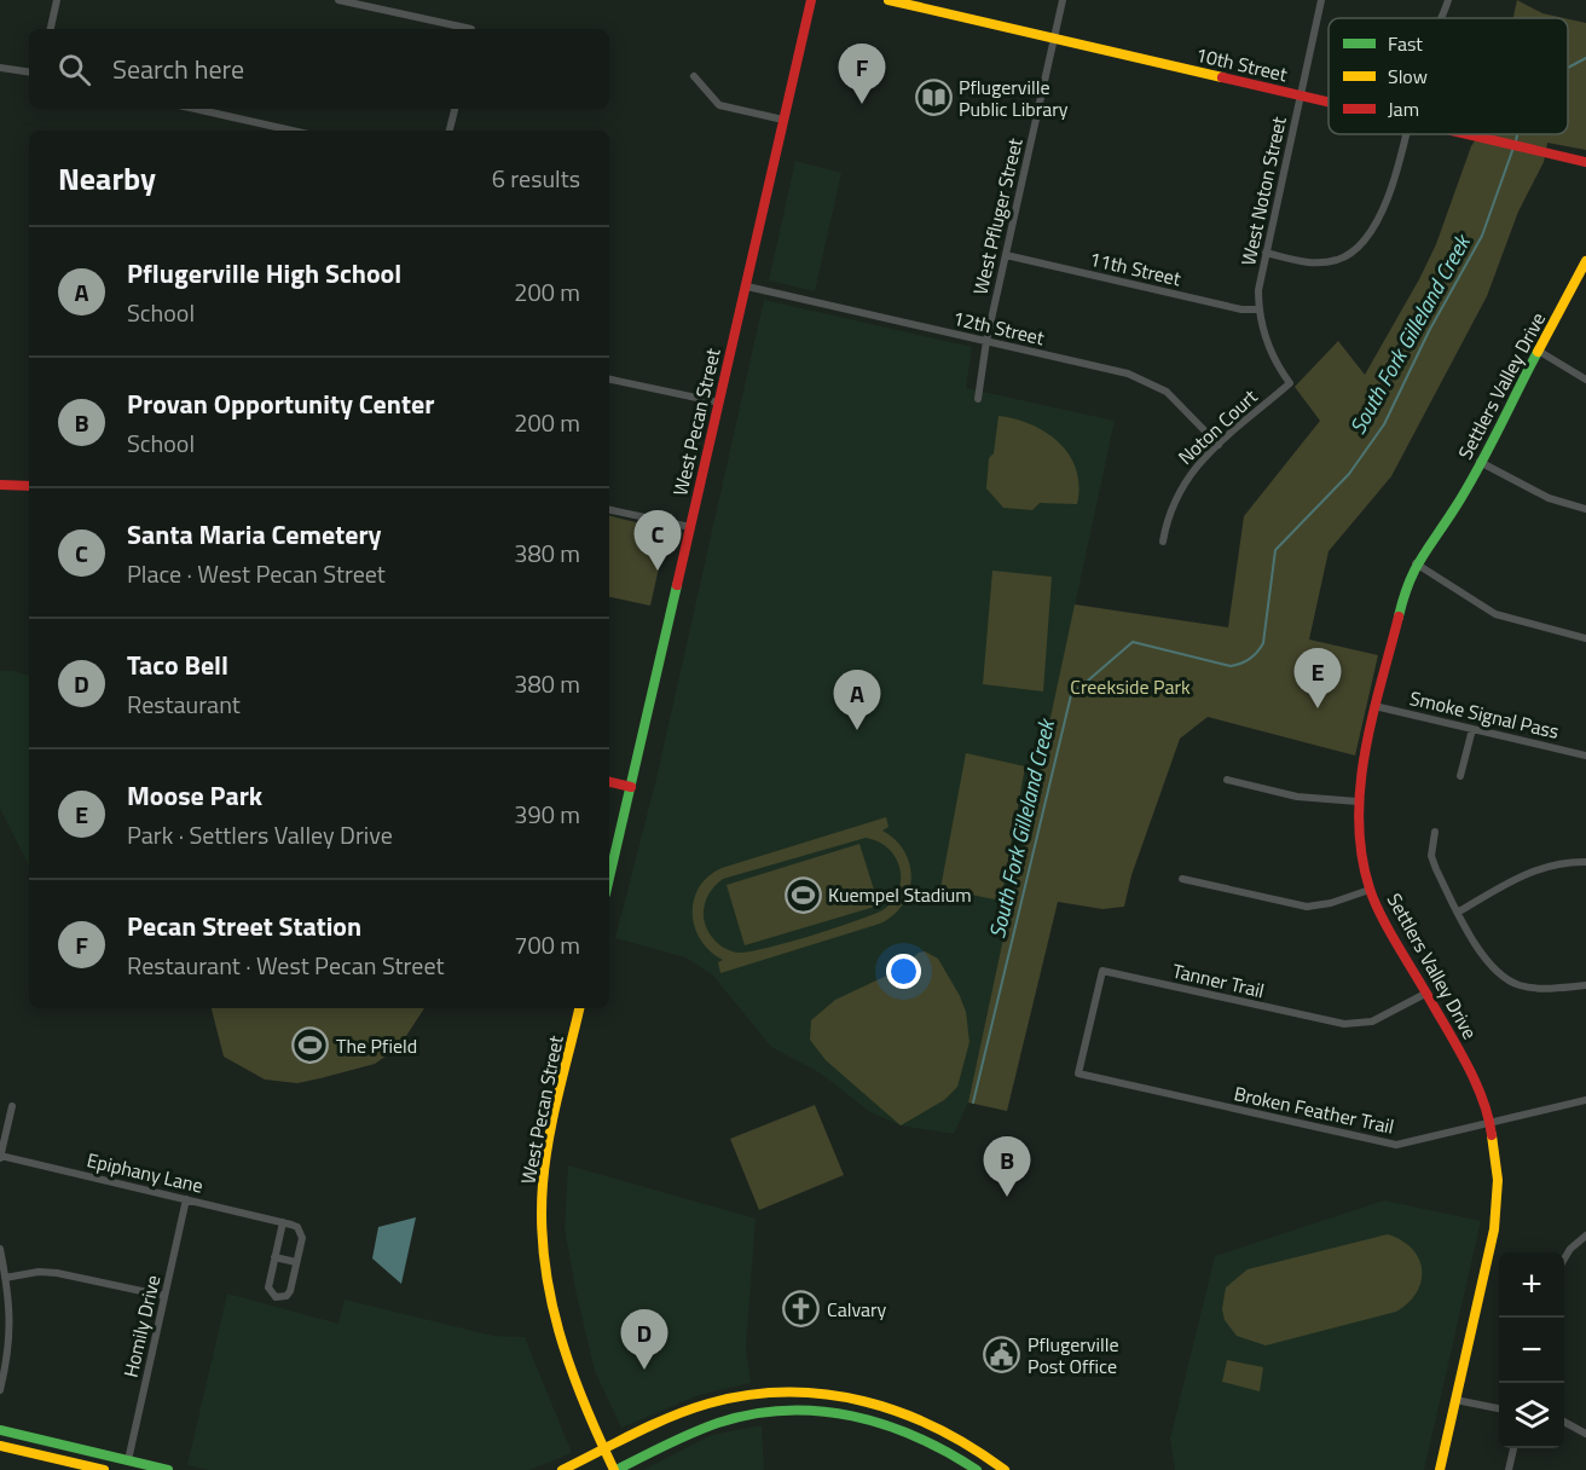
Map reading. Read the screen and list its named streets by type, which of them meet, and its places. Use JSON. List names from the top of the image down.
{
  "streets": {
    "main road": ["10th Street", "Settlers Valley Drive", "West Pecan Street"],
    "street": [
      "West Noton Street",
      "West Pfluger Street",
      "11th Street",
      "12th Street",
      "Noton Court",
      "Smoke Signal Pass",
      "Tanner Trail",
      "Broken Feather Trail",
      "Epiphany Lane",
      "Homily Drive"
    ]
  },
  "crossings": [
    ["10th Street", "West Noton Street"],
    ["10th Street", "West Pfluger Street"],
    ["West Noton Street", "11th Street"],
    ["West Noton Street", "Noton Court"],
    ["West Pfluger Street", "11th Street"],
    ["West Pfluger Street", "12th Street"],
    ["12th Street", "West Pecan Street"],
    ["12th Street", "Noton Court"],
    ["Settlers Valley Drive", "Smoke Signal Pass"],
    ["Settlers Valley Drive", "Tanner Trail"],
    ["Settlers Valley Drive", "Broken Feather Trail"],
    ["Tanner Trail", "Broken Feather Trail"],
    ["Epiphany Lane", "Homily Drive"]
  ],
  "water": ["South Fork Gilleland Creek"],
  "parks": ["Creekside Park"],
  "places": {
    "library": ["Pflugerville Public Library"],
    "sports": ["Kuempel Stadium", "The Pfield"],
    "church": ["Calvary"],
    "public building": ["Pflugerville Post Office"]
  },
  "legend": ["Fast", "Slow", "Jam"],
  "page": {
    "search": "Search here",
    "pins": [
      "F",
      "C",
      "E",
      "A",
      "B",
      "D"
    ],
    "heading": ["Nearby", "6 results"],
    "list": [
      {
        "mark": "A",
        "name": "Pflugerville High School",
        "note": "School",
        "value": "200 m"
      },
      {
        "mark": "B",
        "name": "Provan Opportunity Center",
        "note": "School",
        "value": "200 m"
      },
      {
        "mark": "C",
        "name": "Santa Maria Cemetery",
        "note": "Place · West Pecan Street",
        "value": "380 m"
      },
      {
        "mark": "D",
        "name": "Taco Bell",
        "note": "Restaurant",
        "value": "380 m"
      },
      {
        "mark": "E",
        "name": "Moose Park",
        "note": "Park · Settlers Valley Drive",
        "value": "390 m"
      },
      {
        "mark": "F",
        "name": "Pecan Street Station",
        "note": "Restaurant · West Pecan Street",
        "value": "700 m"
      }
    ],
    "map_buttons": ["+", "−"]
  }
}
